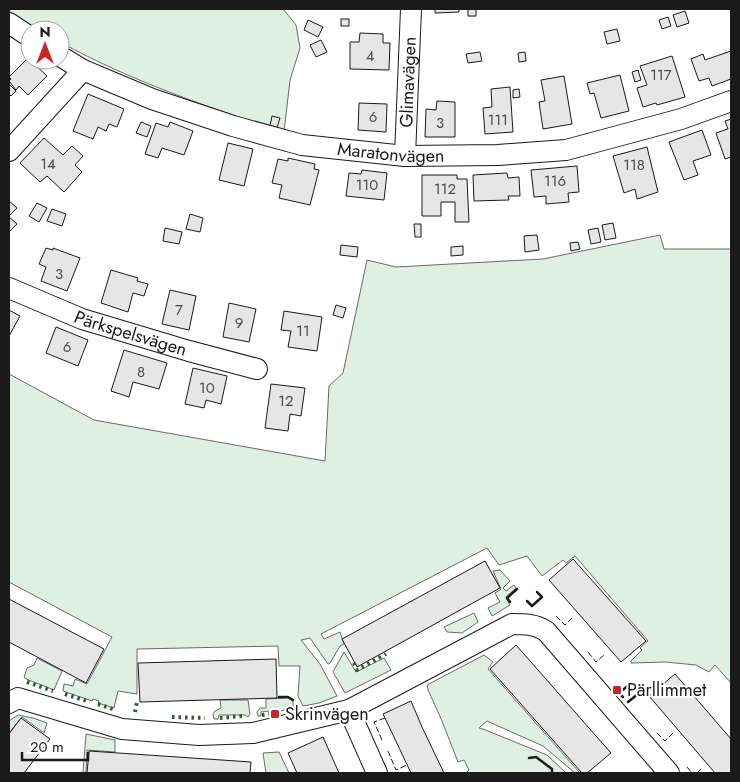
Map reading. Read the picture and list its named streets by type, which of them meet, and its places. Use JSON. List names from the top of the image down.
{
  "streets": {
    "street": ["Glimavägen", "Maratonvägen", "Pärkspelsvägen"]
  },
  "crossings": [
    ["Glimavägen", "Maratonvägen"]
  ],
  "places": {
    "transit": ["Pärllimmet", "Skrinvägen"]
  },
  "house_numbers": [
    "4",
    "117",
    "6",
    "111",
    "3",
    "14",
    "118",
    "116",
    "110",
    "112",
    "3",
    "7",
    "9",
    "11",
    "6",
    "8",
    "10",
    "12"
  ],
  "scale_bar": "20 m",
  "north": "top"
}
